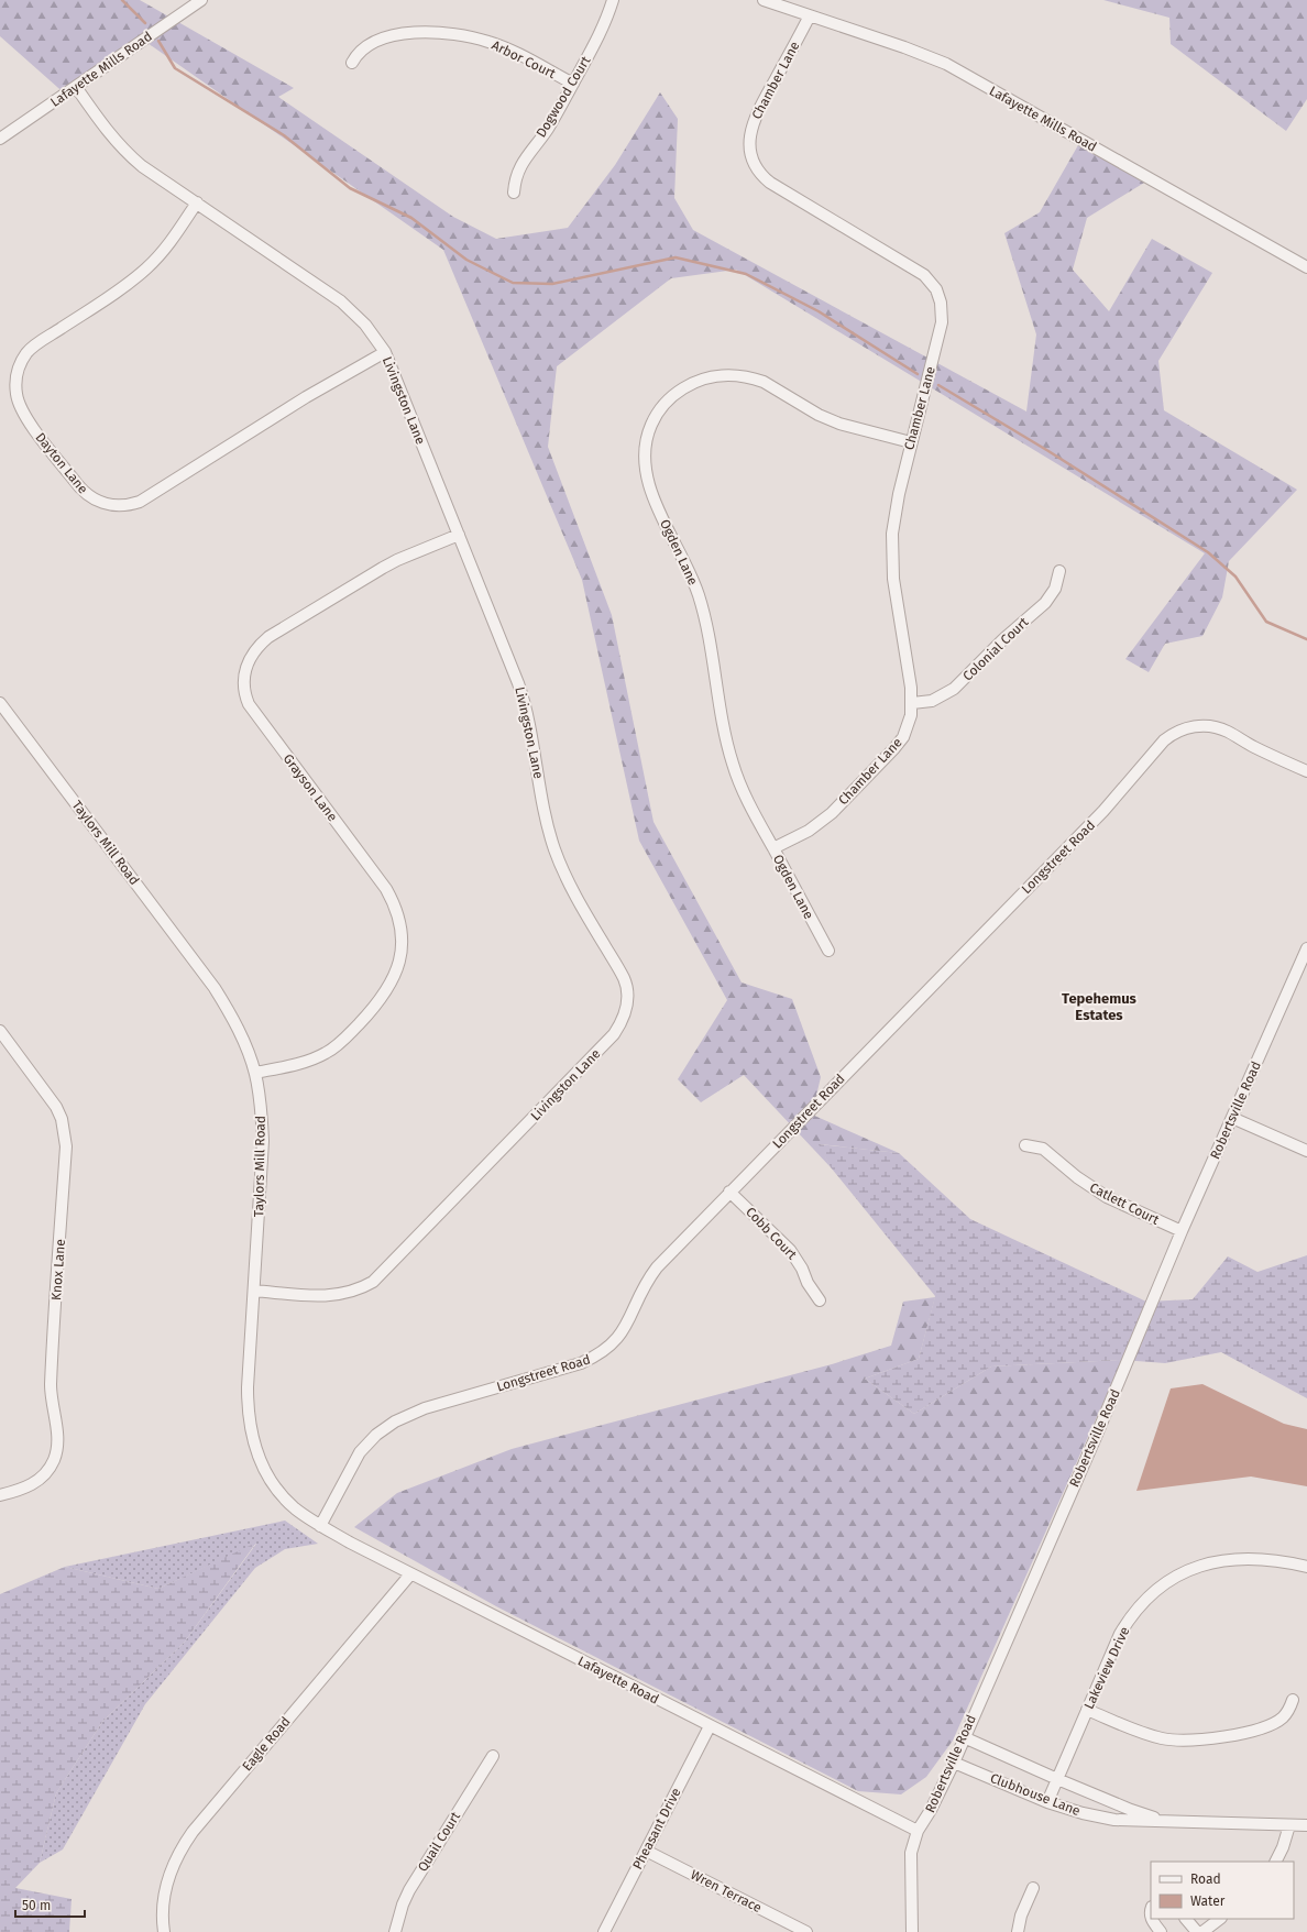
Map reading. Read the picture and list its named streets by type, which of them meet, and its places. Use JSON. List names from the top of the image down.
{
  "streets": {
    "street": [
      "Arbor Court",
      "Lafayette Mills Road",
      "Chamber Lane",
      "Dogwood Court",
      "Livingston Lane",
      "Dayton Lane",
      "Ogden Lane",
      "Colonial Court",
      "Grayson Lane",
      "Taylors Mill Road",
      "Longstreet Road",
      "Robertsville Road",
      "Catlett Court",
      "Cobb Court",
      "Knox Lane",
      "Lakeview Drive",
      "Lafayette Road",
      "Eagle Road",
      "Clubhouse Lane",
      "Pheasant Drive",
      "Quail Court",
      "Wren Terrace"
    ]
  },
  "crossings": [
    ["Arbor Court", "Dogwood Court"],
    ["Lafayette Mills Road", "Chamber Lane"],
    ["Lafayette Mills Road", "Livingston Lane"],
    ["Chamber Lane", "Ogden Lane"],
    ["Chamber Lane", "Colonial Court"],
    ["Livingston Lane", "Dayton Lane"],
    ["Livingston Lane", "Grayson Lane"],
    ["Livingston Lane", "Taylors Mill Road"],
    ["Grayson Lane", "Taylors Mill Road"],
    ["Taylors Mill Road", "Longstreet Road"],
    ["Taylors Mill Road", "Lafayette Road"],
    ["Longstreet Road", "Cobb Court"],
    ["Longstreet Road", "Lafayette Road"],
    ["Robertsville Road", "Catlett Court"],
    ["Robertsville Road", "Lafayette Road"],
    ["Robertsville Road", "Clubhouse Lane"],
    ["Lakeview Drive", "Clubhouse Lane"],
    ["Lafayette Road", "Eagle Road"],
    ["Lafayette Road", "Pheasant Drive"],
    ["Pheasant Drive", "Wren Terrace"]
  ],
  "districts": ["Tepehemus Estates"],
  "legend": ["Road", "Water"],
  "scale_bar": "50 m"
}
